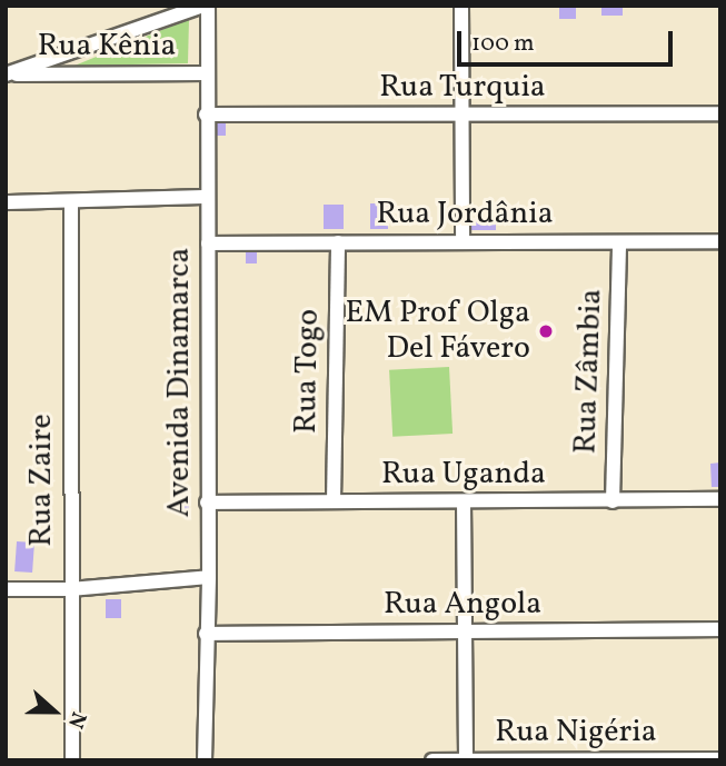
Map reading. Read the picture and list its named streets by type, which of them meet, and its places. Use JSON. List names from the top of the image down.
{
  "streets": {
    "street": [
      "Rua Kênia",
      "Rua Turquia",
      "Rua Jordânia",
      "Rua Togo",
      "Rua Zâmbia",
      "Avenida Dinamarca",
      "Rua Uganda",
      "Rua Zaire",
      "Rua Angola",
      "Rua Nigéria"
    ]
  },
  "crossings": [
    ["Rua Kênia", "Avenida Dinamarca"],
    ["Rua Turquia", "Avenida Dinamarca"],
    ["Rua Jordânia", "Rua Togo"],
    ["Rua Jordânia", "Rua Zâmbia"],
    ["Rua Jordânia", "Avenida Dinamarca"],
    ["Rua Togo", "Rua Uganda"],
    ["Rua Zâmbia", "Rua Uganda"],
    ["Avenida Dinamarca", "Rua Uganda"],
    ["Avenida Dinamarca", "Rua Angola"]
  ],
  "places": ["EM Prof Olga Del Fávero"],
  "scale_bar": "100 m",
  "north": "right"
}
